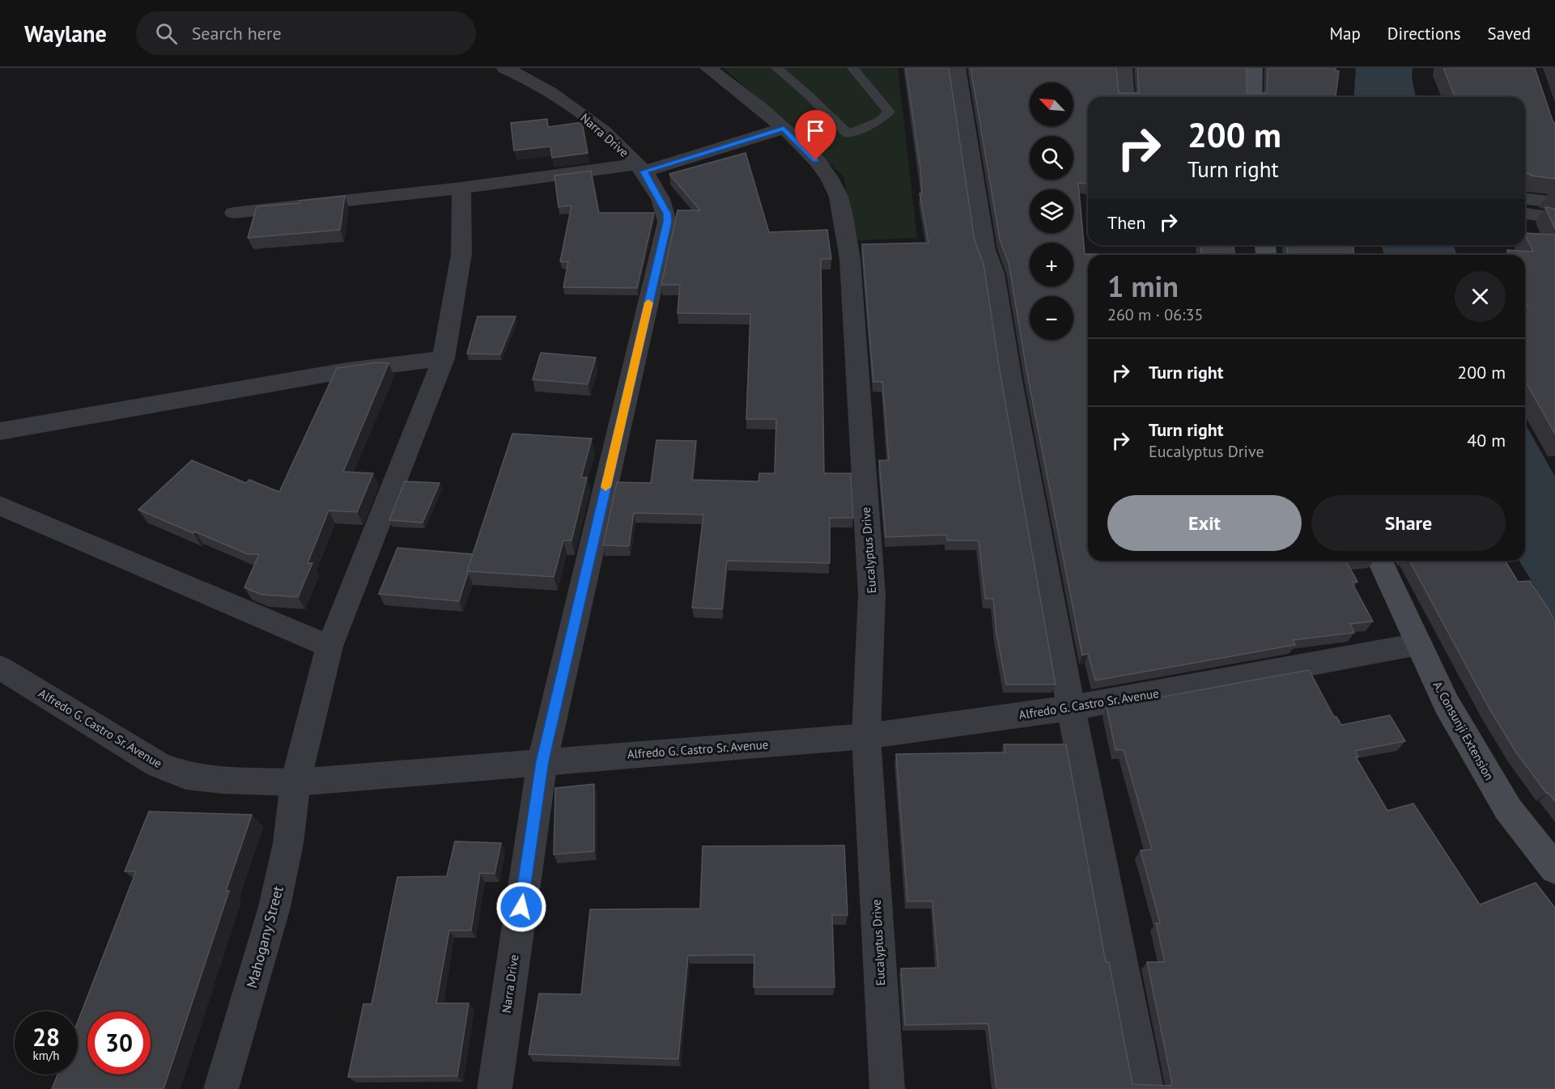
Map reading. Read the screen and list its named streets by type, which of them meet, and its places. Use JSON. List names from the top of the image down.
{
  "streets": {
    "main road": ["A. Consunji Extension"],
    "street": [
      "Narra Drive",
      "Eucalyptus Drive",
      "Alfredo G. Castro Sr. Avenue",
      "Mahogany Street"
    ]
  },
  "crossings": [
    ["Narra Drive", "Alfredo G. Castro Sr. Avenue"],
    ["Eucalyptus Drive", "Alfredo G. Castro Sr. Avenue"],
    ["Alfredo G. Castro Sr. Avenue", "A. Consunji Extension"],
    ["Alfredo G. Castro Sr. Avenue", "Mahogany Street"]
  ],
  "north": "top left",
  "page": {
    "header": "Waylane",
    "search": "Search here",
    "nav": ["Map", "Directions", "Saved"],
    "map_buttons": ["+", "−"],
    "turn": ["200 m", "Turn right"],
    "then": "Then",
    "heading": ["1 min", "260 m · 06:35"],
    "list": [
      {
        "name": "Turn right",
        "value": "200 m"
      },
      {
        "name": "Turn right",
        "note": "Eucalyptus Drive",
        "value": "40 m"
      }
    ],
    "buttons": ["Exit", "Share"],
    "speed": "28 km/h",
    "limit": "30"
  }
}
